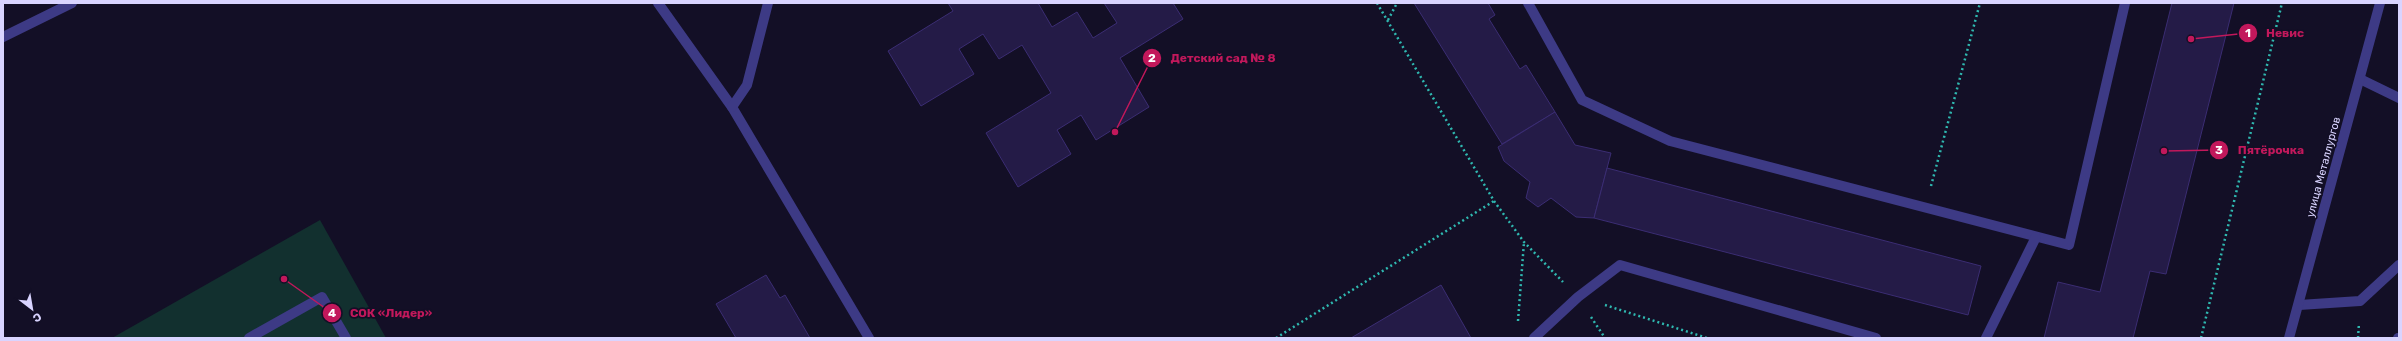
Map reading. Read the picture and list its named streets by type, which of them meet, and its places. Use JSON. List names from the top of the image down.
{
  "streets": {
    "street": ["улица Металлургов"]
  },
  "places": [
    "Невис",
    "Детский сад № 8",
    "Пятёрочка",
    "СОК «Лидер»"
  ],
  "north": "bottom right"
}
